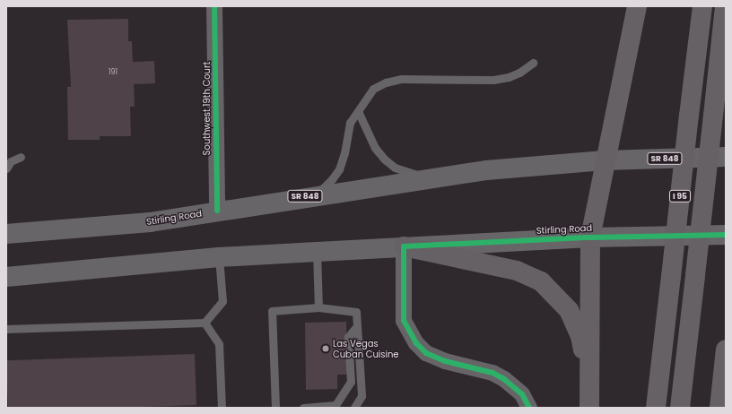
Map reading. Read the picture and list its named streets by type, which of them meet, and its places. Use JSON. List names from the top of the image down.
{
  "streets": {
    "highway": ["I 95"],
    "main road": ["SR 848", "Stirling Road"],
    "street": ["Southwest 19th Court"]
  },
  "crossings": [
    ["Southwest 19th Court", "Stirling Road"]
  ],
  "places": ["Las Vegas Cuban Cuisine"],
  "house_numbers": ["191"]
}
